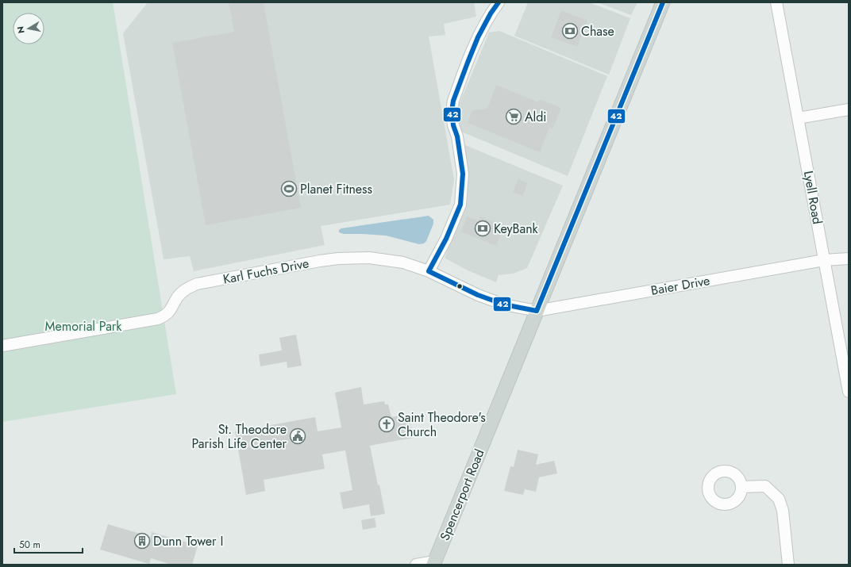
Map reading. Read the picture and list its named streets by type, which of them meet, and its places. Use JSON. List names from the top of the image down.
{
  "streets": {
    "main road": ["Spencerport Road"],
    "street": ["Lyell Road", "Karl Fuchs Drive", "Baier Drive"]
  },
  "crossings": [
    ["Lyell Road", "Baier Drive"],
    ["Karl Fuchs Drive", "Baier Drive"],
    ["Karl Fuchs Drive", "Spencerport Road"],
    ["Baier Drive", "Spencerport Road"]
  ],
  "parks": ["Memorial Park"],
  "places": {
    "bank": ["Chase", "KeyBank"],
    "supermarket": ["Aldi"],
    "sports": ["Planet Fitness"],
    "church": ["Saint Theodore's Church"],
    "public building": ["St. Theodore Parish Life Center"],
    "building": ["Dunn Tower I"]
  },
  "lines": ["transit line 42"],
  "scale_bar": "50 m",
  "north": "left"
}
